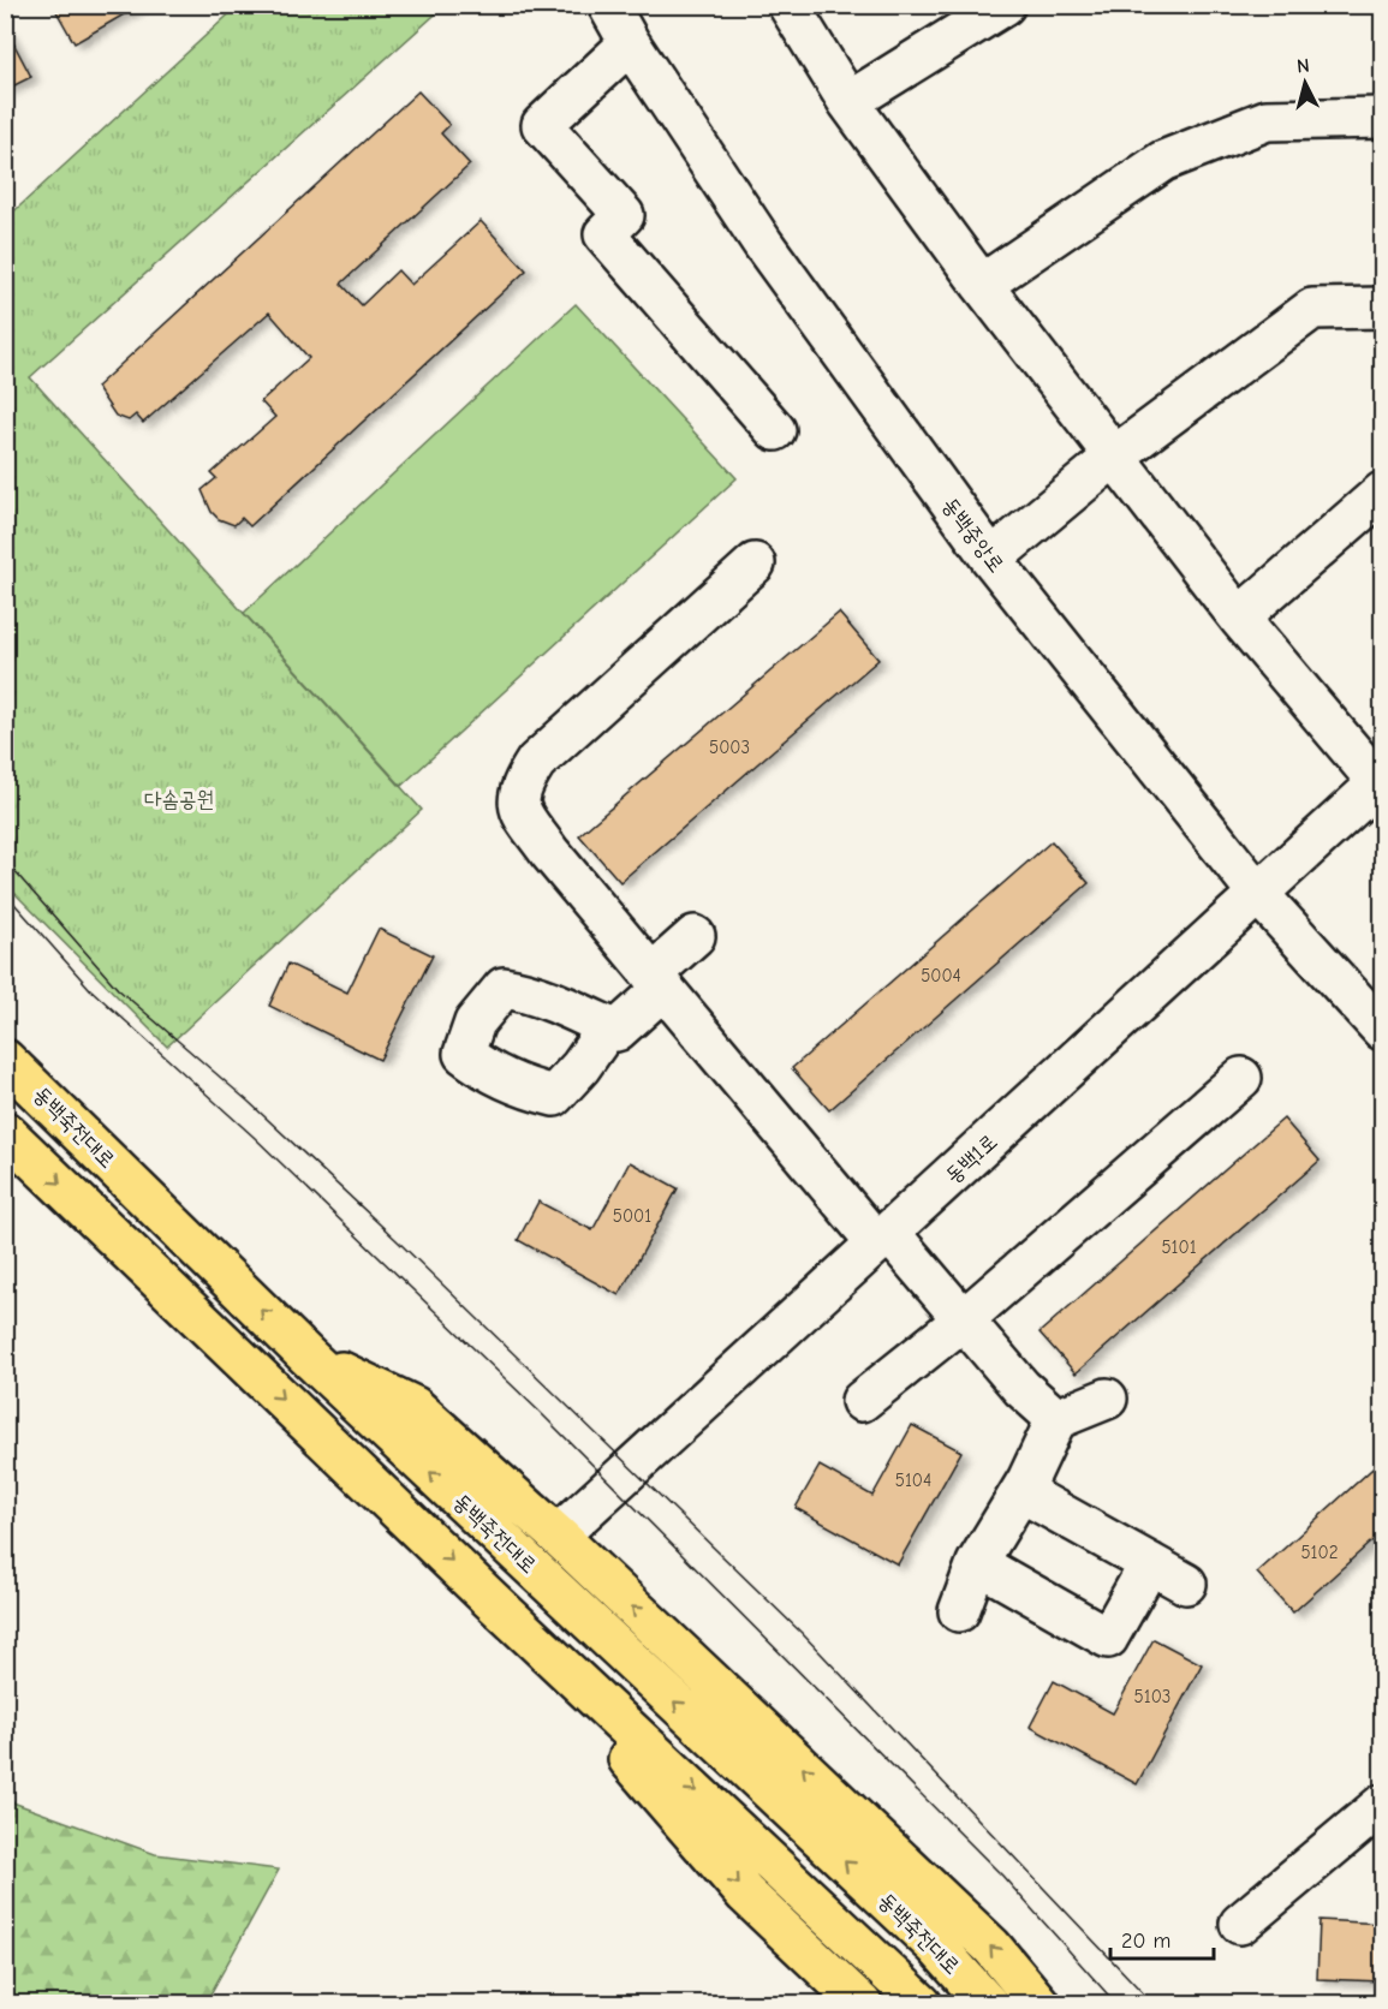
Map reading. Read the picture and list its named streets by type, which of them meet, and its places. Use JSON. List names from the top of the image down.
{
  "streets": {
    "main road": ["동백죽전대로"],
    "street": ["동백중앙로", "동백1로"]
  },
  "crossings": [
    ["동백중앙로", "동백1로"]
  ],
  "parks": ["다솜공원"],
  "house_numbers": [
    "5003",
    "5004",
    "5001",
    "5101",
    "5104",
    "5102",
    "5103"
  ],
  "scale_bar": "20 m",
  "north": "top"
}
